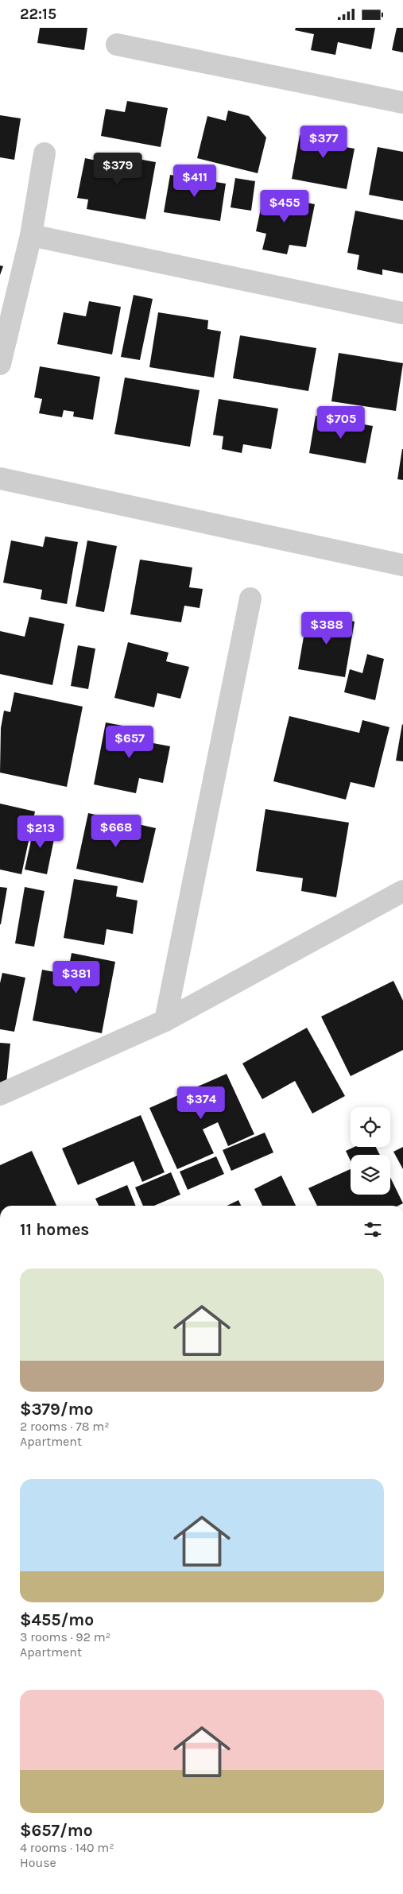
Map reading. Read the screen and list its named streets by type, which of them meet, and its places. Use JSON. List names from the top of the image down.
{
  "page": {
    "status": "22:15",
    "price": [
      "$377",
      "$379",
      "$411",
      "$455",
      "$705",
      "$388",
      "$657",
      "$668",
      "$213",
      "$381",
      "$374"
    ],
    "heading": "11 homes",
    "list": [
      {
        "name": "$379/mo",
        "note": "2 rooms · 78 m² · Apartment"
      },
      {
        "name": "$455/mo",
        "note": "3 rooms · 92 m² · Apartment"
      },
      {
        "name": "$657/mo",
        "note": "4 rooms · 140 m² · House"
      }
    ]
  }
}
